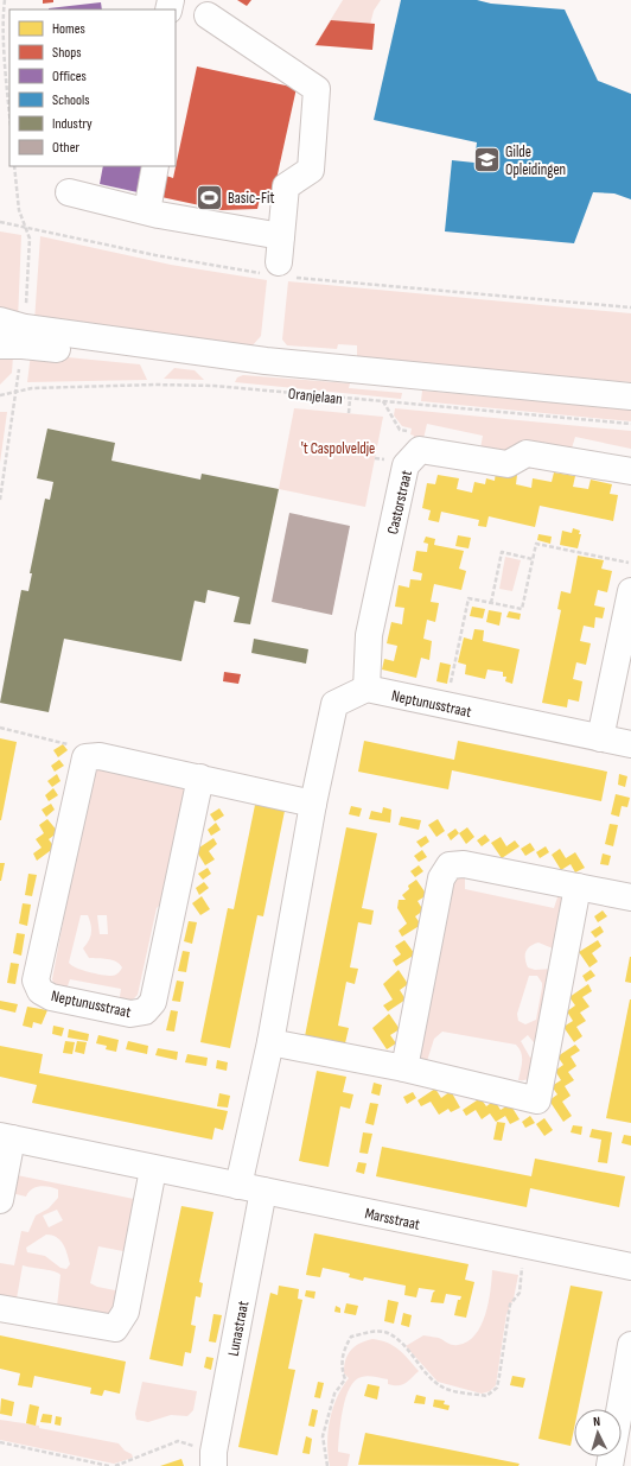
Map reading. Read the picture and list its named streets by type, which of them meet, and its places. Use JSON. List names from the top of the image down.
{
  "streets": {
    "street": [
      "Oranjelaan",
      "Castorstraat",
      "Neptunusstraat",
      "Marsstraat",
      "Lunastraat"
    ]
  },
  "crossings": [
    ["Castorstraat", "Neptunusstraat"],
    ["Marsstraat", "Lunastraat"]
  ],
  "parks": ["'t Caspolveldje"],
  "places": {
    "school or university": ["Gilde Opleidingen"],
    "sports": ["Basic-Fit"]
  },
  "legend": [
    "Homes",
    "Shops",
    "Offices",
    "Schools",
    "Industry",
    "Other"
  ],
  "north": "top"
}
